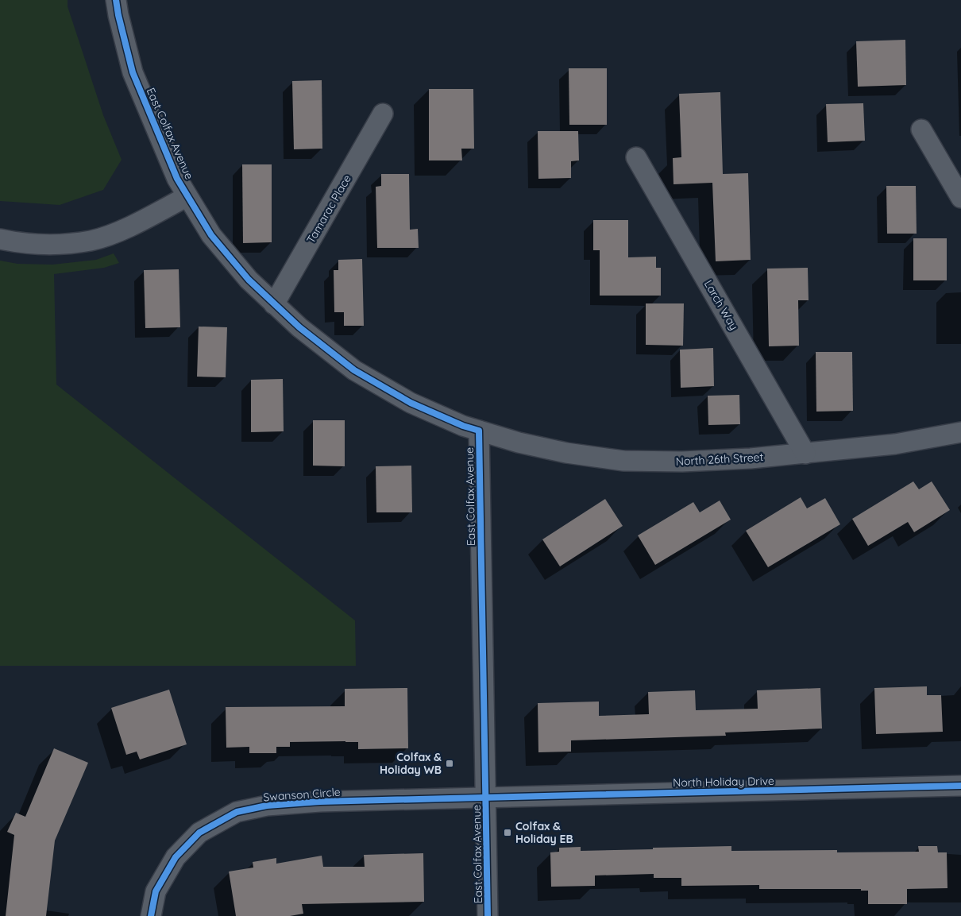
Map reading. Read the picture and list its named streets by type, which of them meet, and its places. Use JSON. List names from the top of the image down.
{
  "streets": {
    "street": [
      "East Colfax Avenue",
      "Tamarac Place",
      "Larch Way",
      "North 26th Street",
      "North Holiday Drive",
      "Swanson Circle"
    ]
  },
  "crossings": [
    ["East Colfax Avenue", "Tamarac Place"],
    ["East Colfax Avenue", "North 26th Street"],
    ["East Colfax Avenue", "North Holiday Drive"],
    ["East Colfax Avenue", "Swanson Circle"],
    ["Larch Way", "North 26th Street"],
    ["North Holiday Drive", "Swanson Circle"]
  ],
  "places": {
    "transit": ["Colfax & Holiday WB", "Colfax & Holiday EB"]
  }
}
